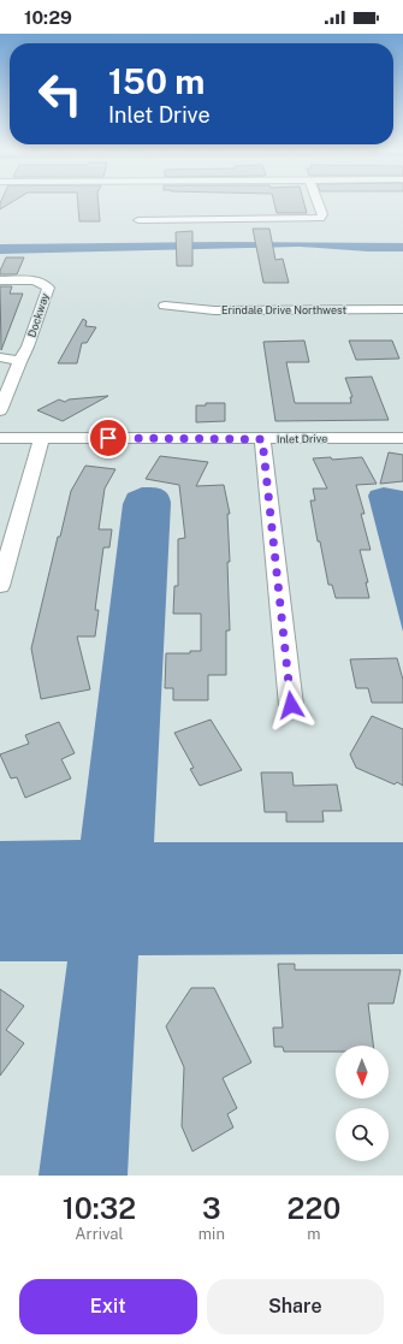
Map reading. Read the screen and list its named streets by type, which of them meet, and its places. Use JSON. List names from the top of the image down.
{
  "streets": {
    "street": ["Erindale Drive Northwest", "Dockway", "Inlet Drive"]
  },
  "north": "bottom",
  "page": {
    "status": "10:29",
    "turn": ["150 m", "Inlet Drive"],
    "eta": [
      "10:32",
      "Arrival",
      "3",
      "min",
      "220",
      "m"
    ],
    "buttons": ["Exit", "Share"]
  }
}
